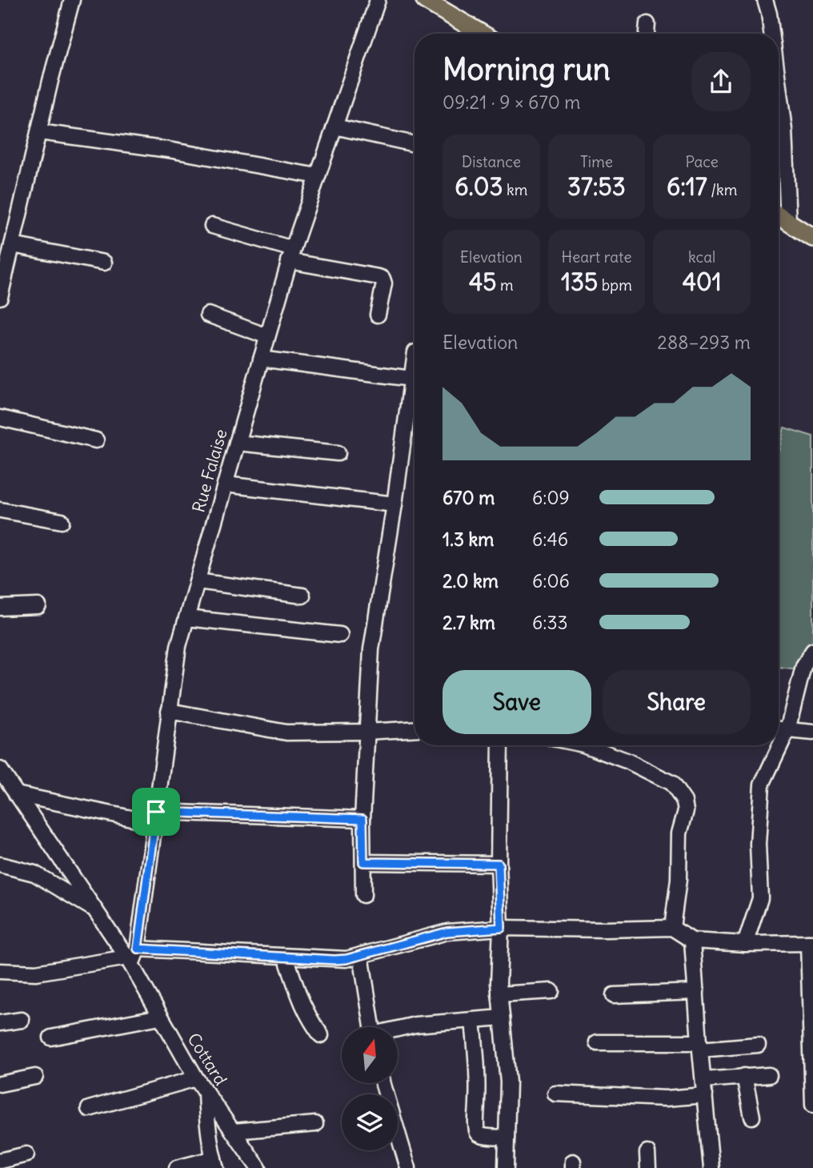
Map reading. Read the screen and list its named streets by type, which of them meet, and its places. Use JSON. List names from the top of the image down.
{
  "streets": {
    "street": ["Rue Falaise", "Cottard"]
  },
  "crossings": [
    ["Rue Falaise", "Cottard"]
  ],
  "north": "top",
  "page": {
    "heading": ["Morning run", "09:21 · 9 × 670 m"],
    "stats": [
      ["Distance", "6.03 km"],
      ["Time", "37:53"],
      ["Pace", "6:17 /km"],
      ["Elevation", "45 m"],
      ["Heart rate", "135 bpm"],
      ["kcal", "401"]
    ],
    "chart": ["Elevation", "288–293 m"],
    "list": [
      {
        "name": "670 m",
        "note": "6:09"
      },
      {
        "name": "1.3 km",
        "note": "6:46"
      },
      {
        "name": "2.0 km",
        "note": "6:06"
      },
      {
        "name": "2.7 km",
        "note": "6:33"
      }
    ],
    "buttons": ["Save", "Share"]
  }
}
